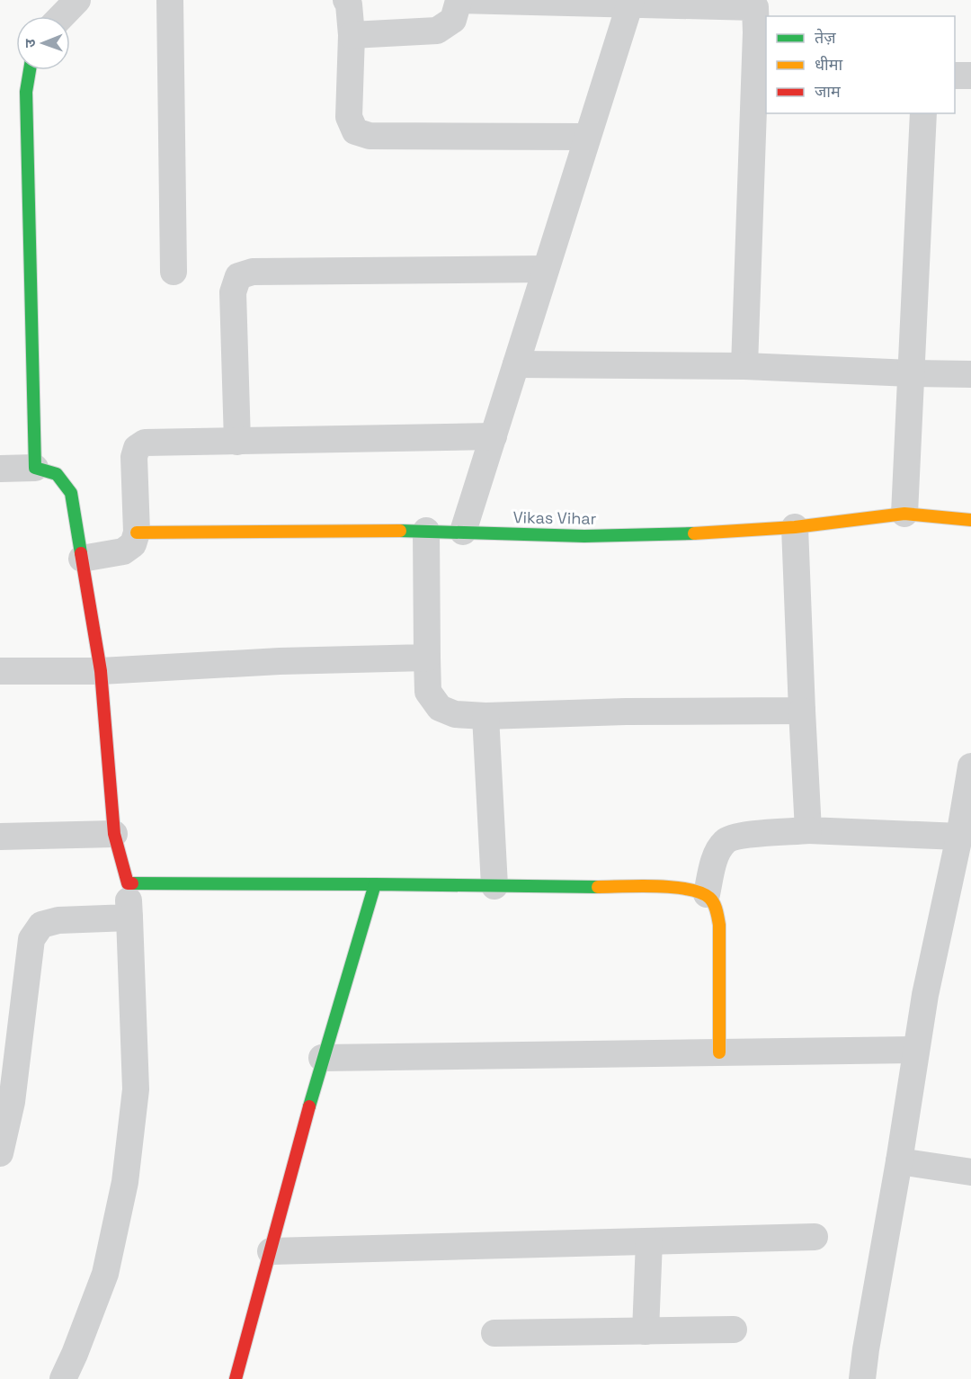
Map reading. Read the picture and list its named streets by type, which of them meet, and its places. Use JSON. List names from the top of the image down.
{
  "streets": {
    "street": ["Vikas Vihar"]
  },
  "legend": ["तेज़", "धीमा", "जाम"],
  "north": "left"
}
